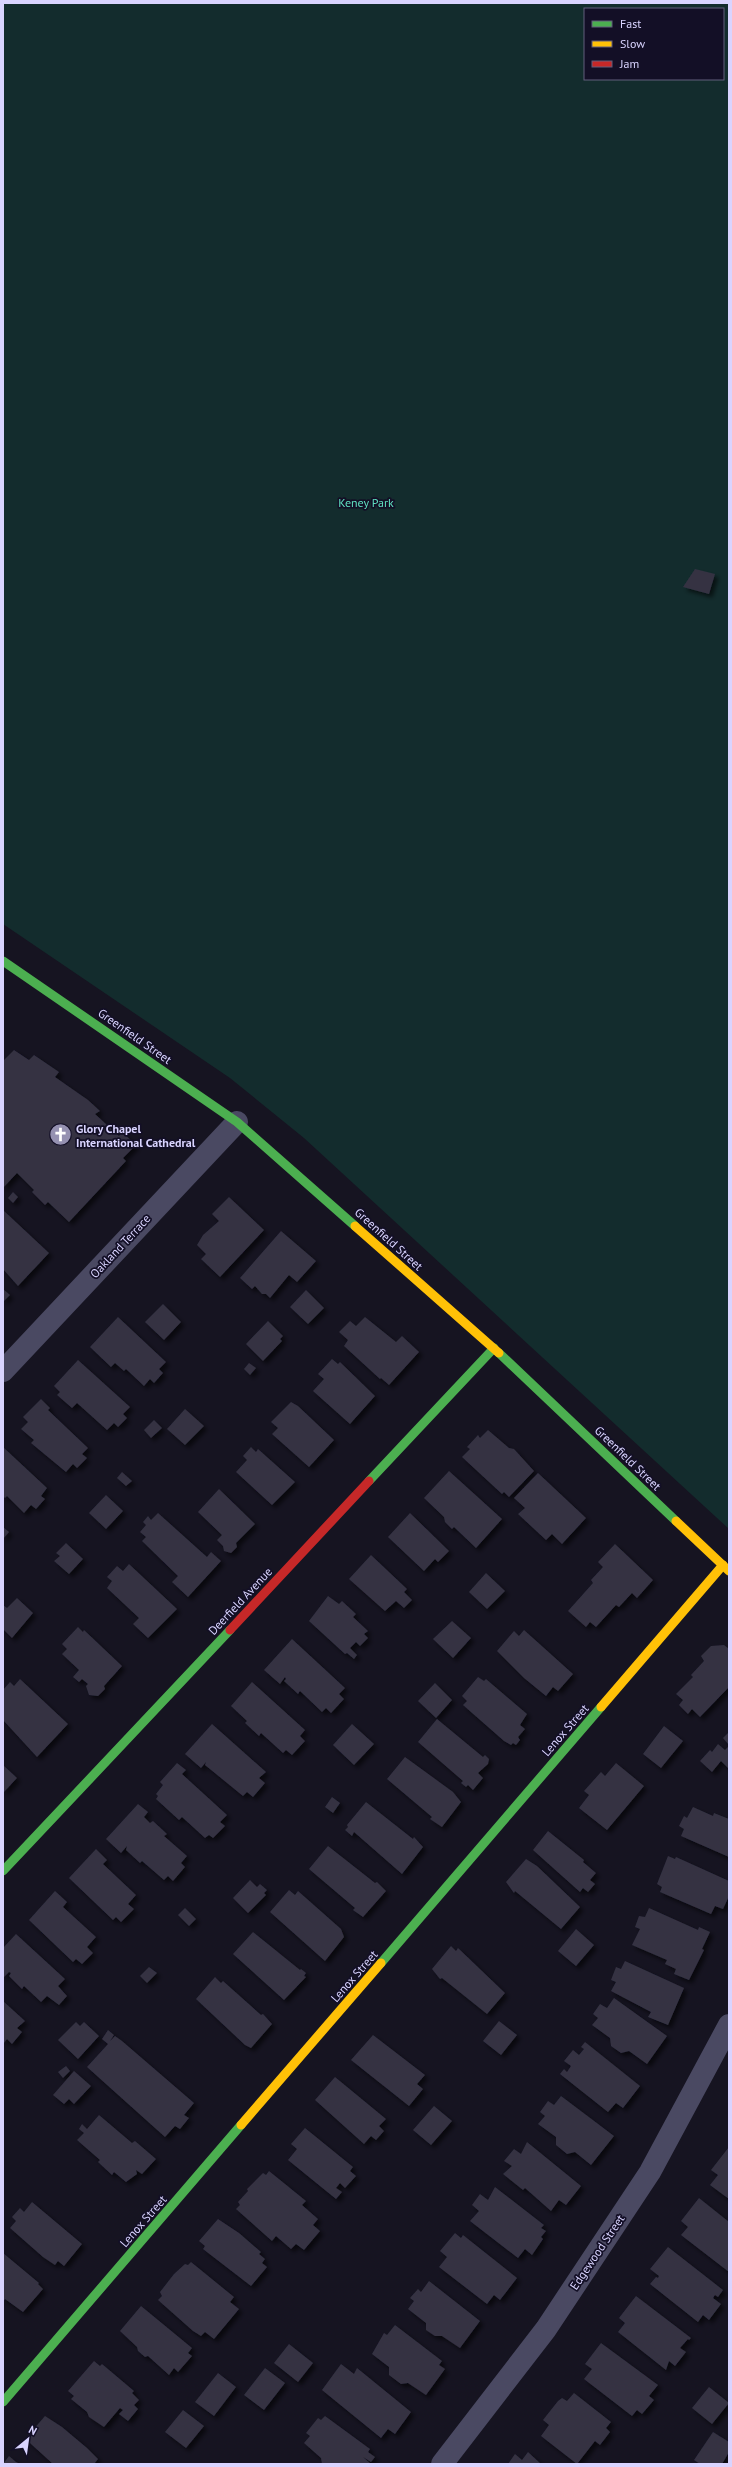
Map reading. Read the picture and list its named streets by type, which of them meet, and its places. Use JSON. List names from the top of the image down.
{
  "streets": {
    "street": [
      "Greenfield Street",
      "Oakland Terrace",
      "Deerfield Avenue",
      "Lenox Street",
      "Edgewood Street"
    ]
  },
  "crossings": [
    ["Greenfield Street", "Oakland Terrace"],
    ["Greenfield Street", "Deerfield Avenue"],
    ["Greenfield Street", "Lenox Street"]
  ],
  "parks": ["Keney Park"],
  "places": {
    "church": ["Glory Chapel International Cathedral"]
  },
  "legend": ["Fast", "Slow", "Jam"],
  "north": "top right"
}
